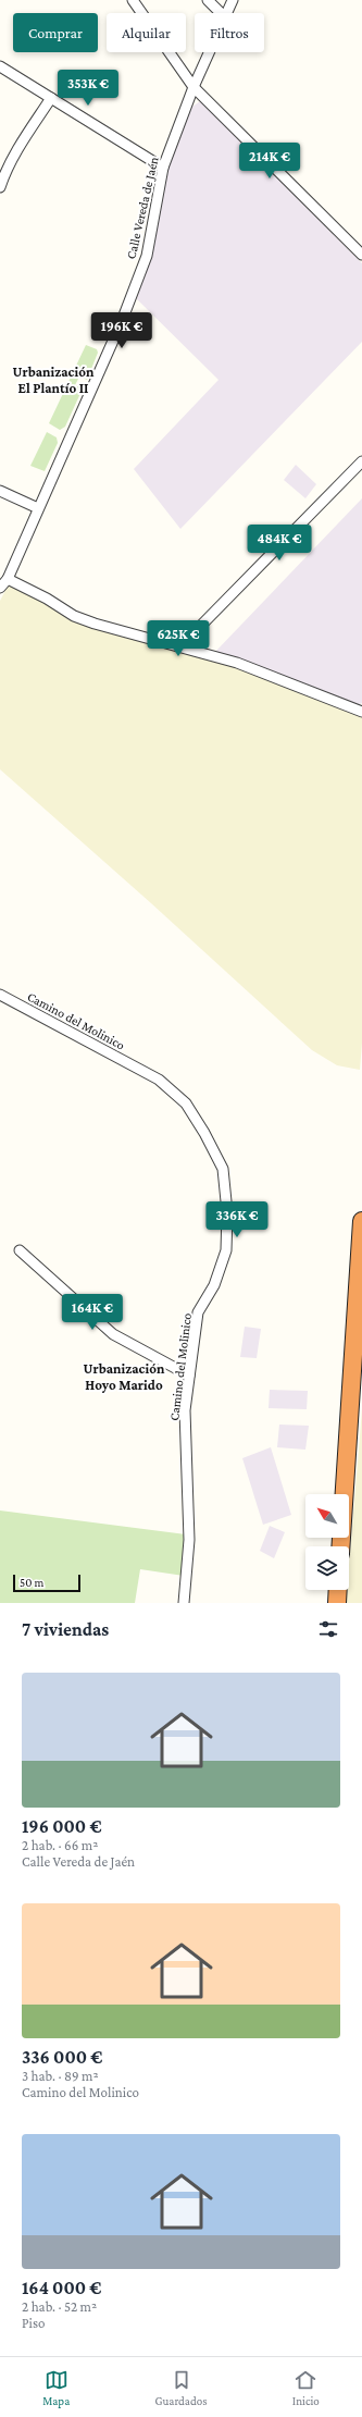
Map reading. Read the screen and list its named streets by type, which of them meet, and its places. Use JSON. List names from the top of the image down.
{
  "streets": {
    "street": ["Calle Vereda de Jaén", "Camino del Molinico"]
  },
  "districts": ["Urbanización El Plantío II", "Urbanización Hoyo Marido"],
  "scale_bar": "50 m",
  "north": "top left",
  "page": {
    "chip": ["Comprar", "Alquilar", "Filtros"],
    "price": [
      "353K €",
      "214K €",
      "196K €",
      "484K €",
      "625K €",
      "336K €",
      "164K €"
    ],
    "scale": "50 m",
    "heading": "7 viviendas",
    "list": [
      {
        "name": "196 000 €",
        "note": "2 hab. · 66 m² · Calle Vereda de Jaén"
      },
      {
        "name": "336 000 €",
        "note": "3 hab. · 89 m² · Camino del Molinico"
      },
      {
        "name": "164 000 €",
        "note": "2 hab. · 52 m² · Piso"
      }
    ],
    "tabs": ["Mapa", "Guardados", "Inicio"]
  }
}
